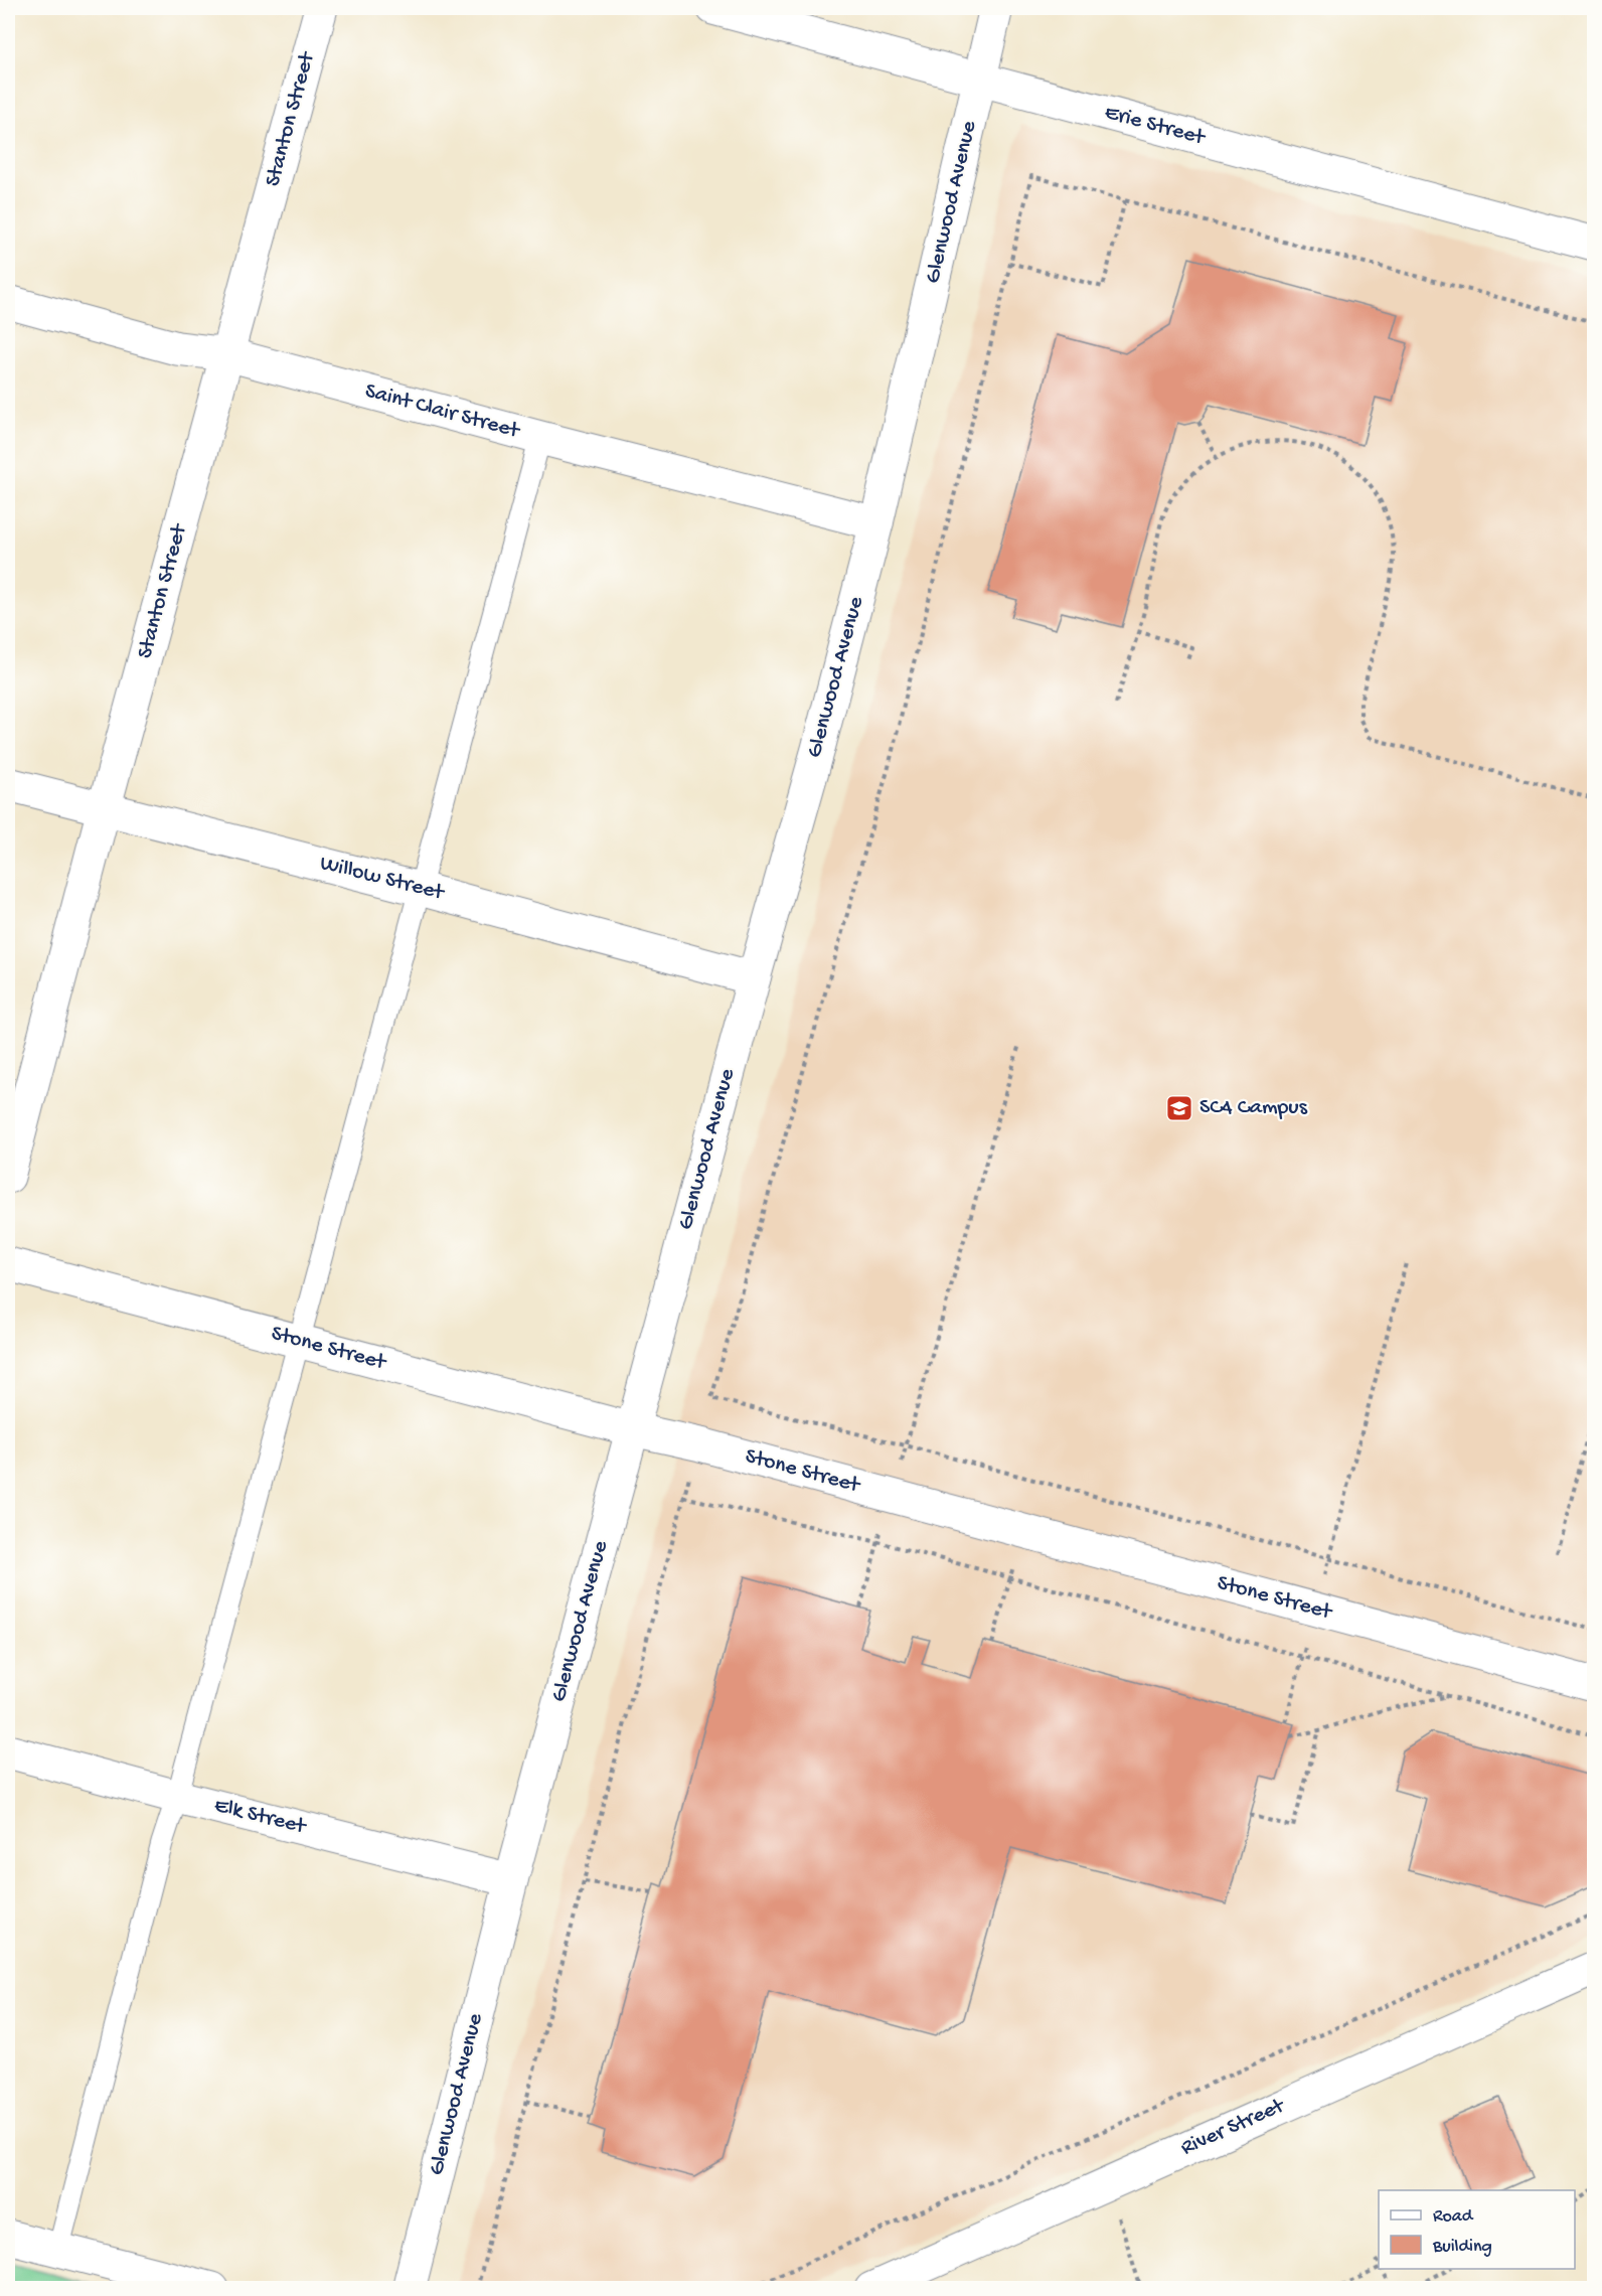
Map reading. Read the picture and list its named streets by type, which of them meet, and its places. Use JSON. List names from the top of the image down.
{
  "streets": {
    "street": [
      "Stanton Street",
      "Erie Street",
      "Glenwood Avenue",
      "Saint Clair Street",
      "Willow Street",
      "Stone Street",
      "Elk Street",
      "River Street"
    ]
  },
  "crossings": [
    ["Stanton Street", "Saint Clair Street"],
    ["Stanton Street", "Willow Street"],
    ["Erie Street", "Glenwood Avenue"],
    ["Glenwood Avenue", "Saint Clair Street"],
    ["Glenwood Avenue", "Willow Street"],
    ["Glenwood Avenue", "Stone Street"],
    ["Glenwood Avenue", "Elk Street"]
  ],
  "places": {
    "school or university": ["SC4 Campus"]
  },
  "legend": ["Road", "Building"]
}
